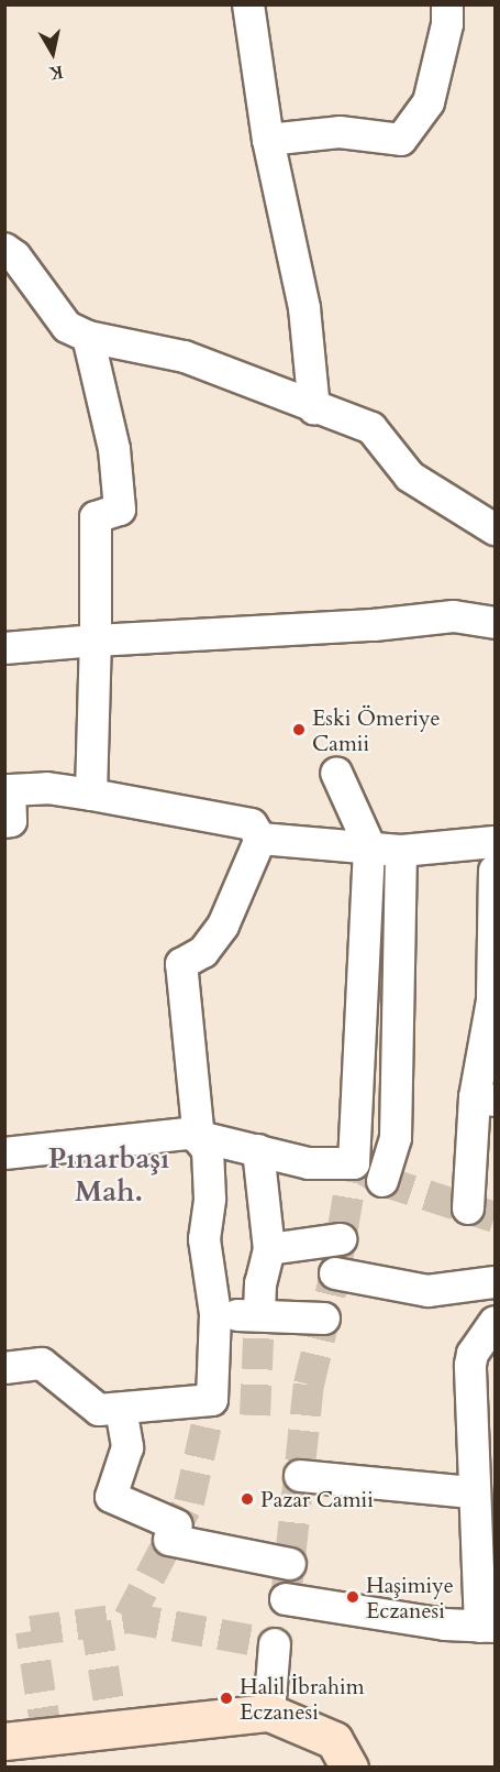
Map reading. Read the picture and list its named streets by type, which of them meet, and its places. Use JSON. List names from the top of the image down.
{
  "districts": ["Pınarbaşı Mah."],
  "places": [
    "Eski Ömeriye Camii",
    "Pazar Camii",
    "Haşimiye Eczanesi",
    "Halil İbrahim Eczanesi"
  ],
  "north": "bottom"
}
